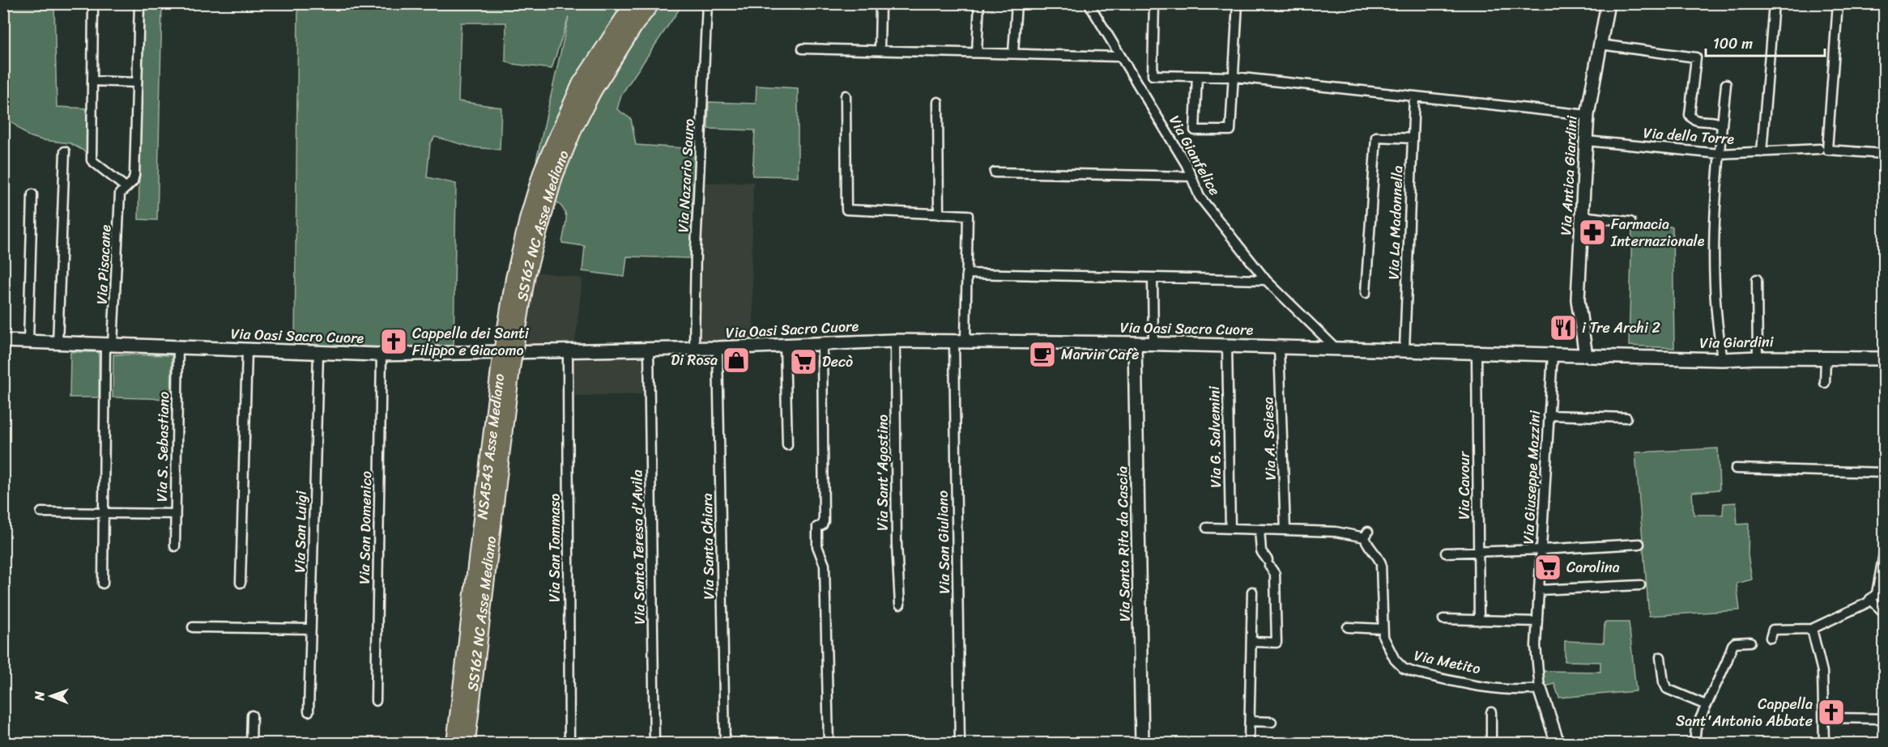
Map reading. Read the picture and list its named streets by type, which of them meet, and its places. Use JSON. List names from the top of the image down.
{
  "streets": {
    "highway": ["SS162 NC Asse Mediano", "NSA543 Asse Mediano"],
    "street": [
      "Via della Torre",
      "Via Gianfelice",
      "Via Nazario Sauro",
      "Via Antica Giardini",
      "Via La Madonnella",
      "Via Pisacane",
      "Via Oasi Sacro Cuore",
      "Via Giardini",
      "Via G. Salvemini",
      "Via A. Sciesa",
      "Via S. Sebastiano",
      "Via Sant'Agostino",
      "Via Giuseppe Mazzini",
      "Via Cavour",
      "Via San Domenico",
      "Via San Luigi",
      "Via San Giuliano",
      "Via Santa Rita da Cascia",
      "Via Santa Chiara",
      "Via Santa Teresa d'Avila",
      "Via San Tommaso",
      "Via Metito"
    ]
  },
  "crossings": [
    ["Via della Torre", "Via Antica Giardini"],
    ["Via Gianfelice", "Via Oasi Sacro Cuore"],
    ["Via Nazario Sauro", "Via Oasi Sacro Cuore"],
    ["Via Antica Giardini", "Via Oasi Sacro Cuore"],
    ["Via Antica Giardini", "Via Giardini"],
    ["Via La Madonnella", "Via Oasi Sacro Cuore"],
    ["SS162 NC Asse Mediano", "NSA543 Asse Mediano"],
    ["Via Pisacane", "Via Oasi Sacro Cuore"],
    ["Via Oasi Sacro Cuore", "Via Giardini"],
    ["Via Oasi Sacro Cuore", "Via G. Salvemini"],
    ["Via Oasi Sacro Cuore", "Via A. Sciesa"],
    ["Via Oasi Sacro Cuore", "Via S. Sebastiano"],
    ["Via Oasi Sacro Cuore", "Via Sant'Agostino"],
    ["Via Oasi Sacro Cuore", "Via Giuseppe Mazzini"],
    ["Via Oasi Sacro Cuore", "Via Cavour"],
    ["Via Oasi Sacro Cuore", "Via San Domenico"],
    ["Via Oasi Sacro Cuore", "Via San Luigi"],
    ["Via Oasi Sacro Cuore", "Via San Giuliano"],
    ["Via Oasi Sacro Cuore", "Via Santa Rita da Cascia"],
    ["Via Oasi Sacro Cuore", "Via Santa Chiara"],
    ["Via Oasi Sacro Cuore", "Via Santa Teresa d'Avila"],
    ["Via Oasi Sacro Cuore", "Via San Tommaso"],
    ["Via G. Salvemini", "Via Metito"],
    ["Via A. Sciesa", "Via Metito"],
    ["Via Giuseppe Mazzini", "Via Metito"]
  ],
  "places": {
    "pharmacy": ["Farmacia Internazionale"],
    "restaurant": ["i Tre Archi 2"],
    "church": ["Cappella dei Santi Filippo e Giacomo", "Cappella Sant'Antonio Abbate"],
    "cafe": ["Marvin Cafè"],
    "shop": ["Di Rosa"],
    "supermarket": ["Decò", "Carolina"]
  },
  "scale_bar": "100 m",
  "north": "left"
}
